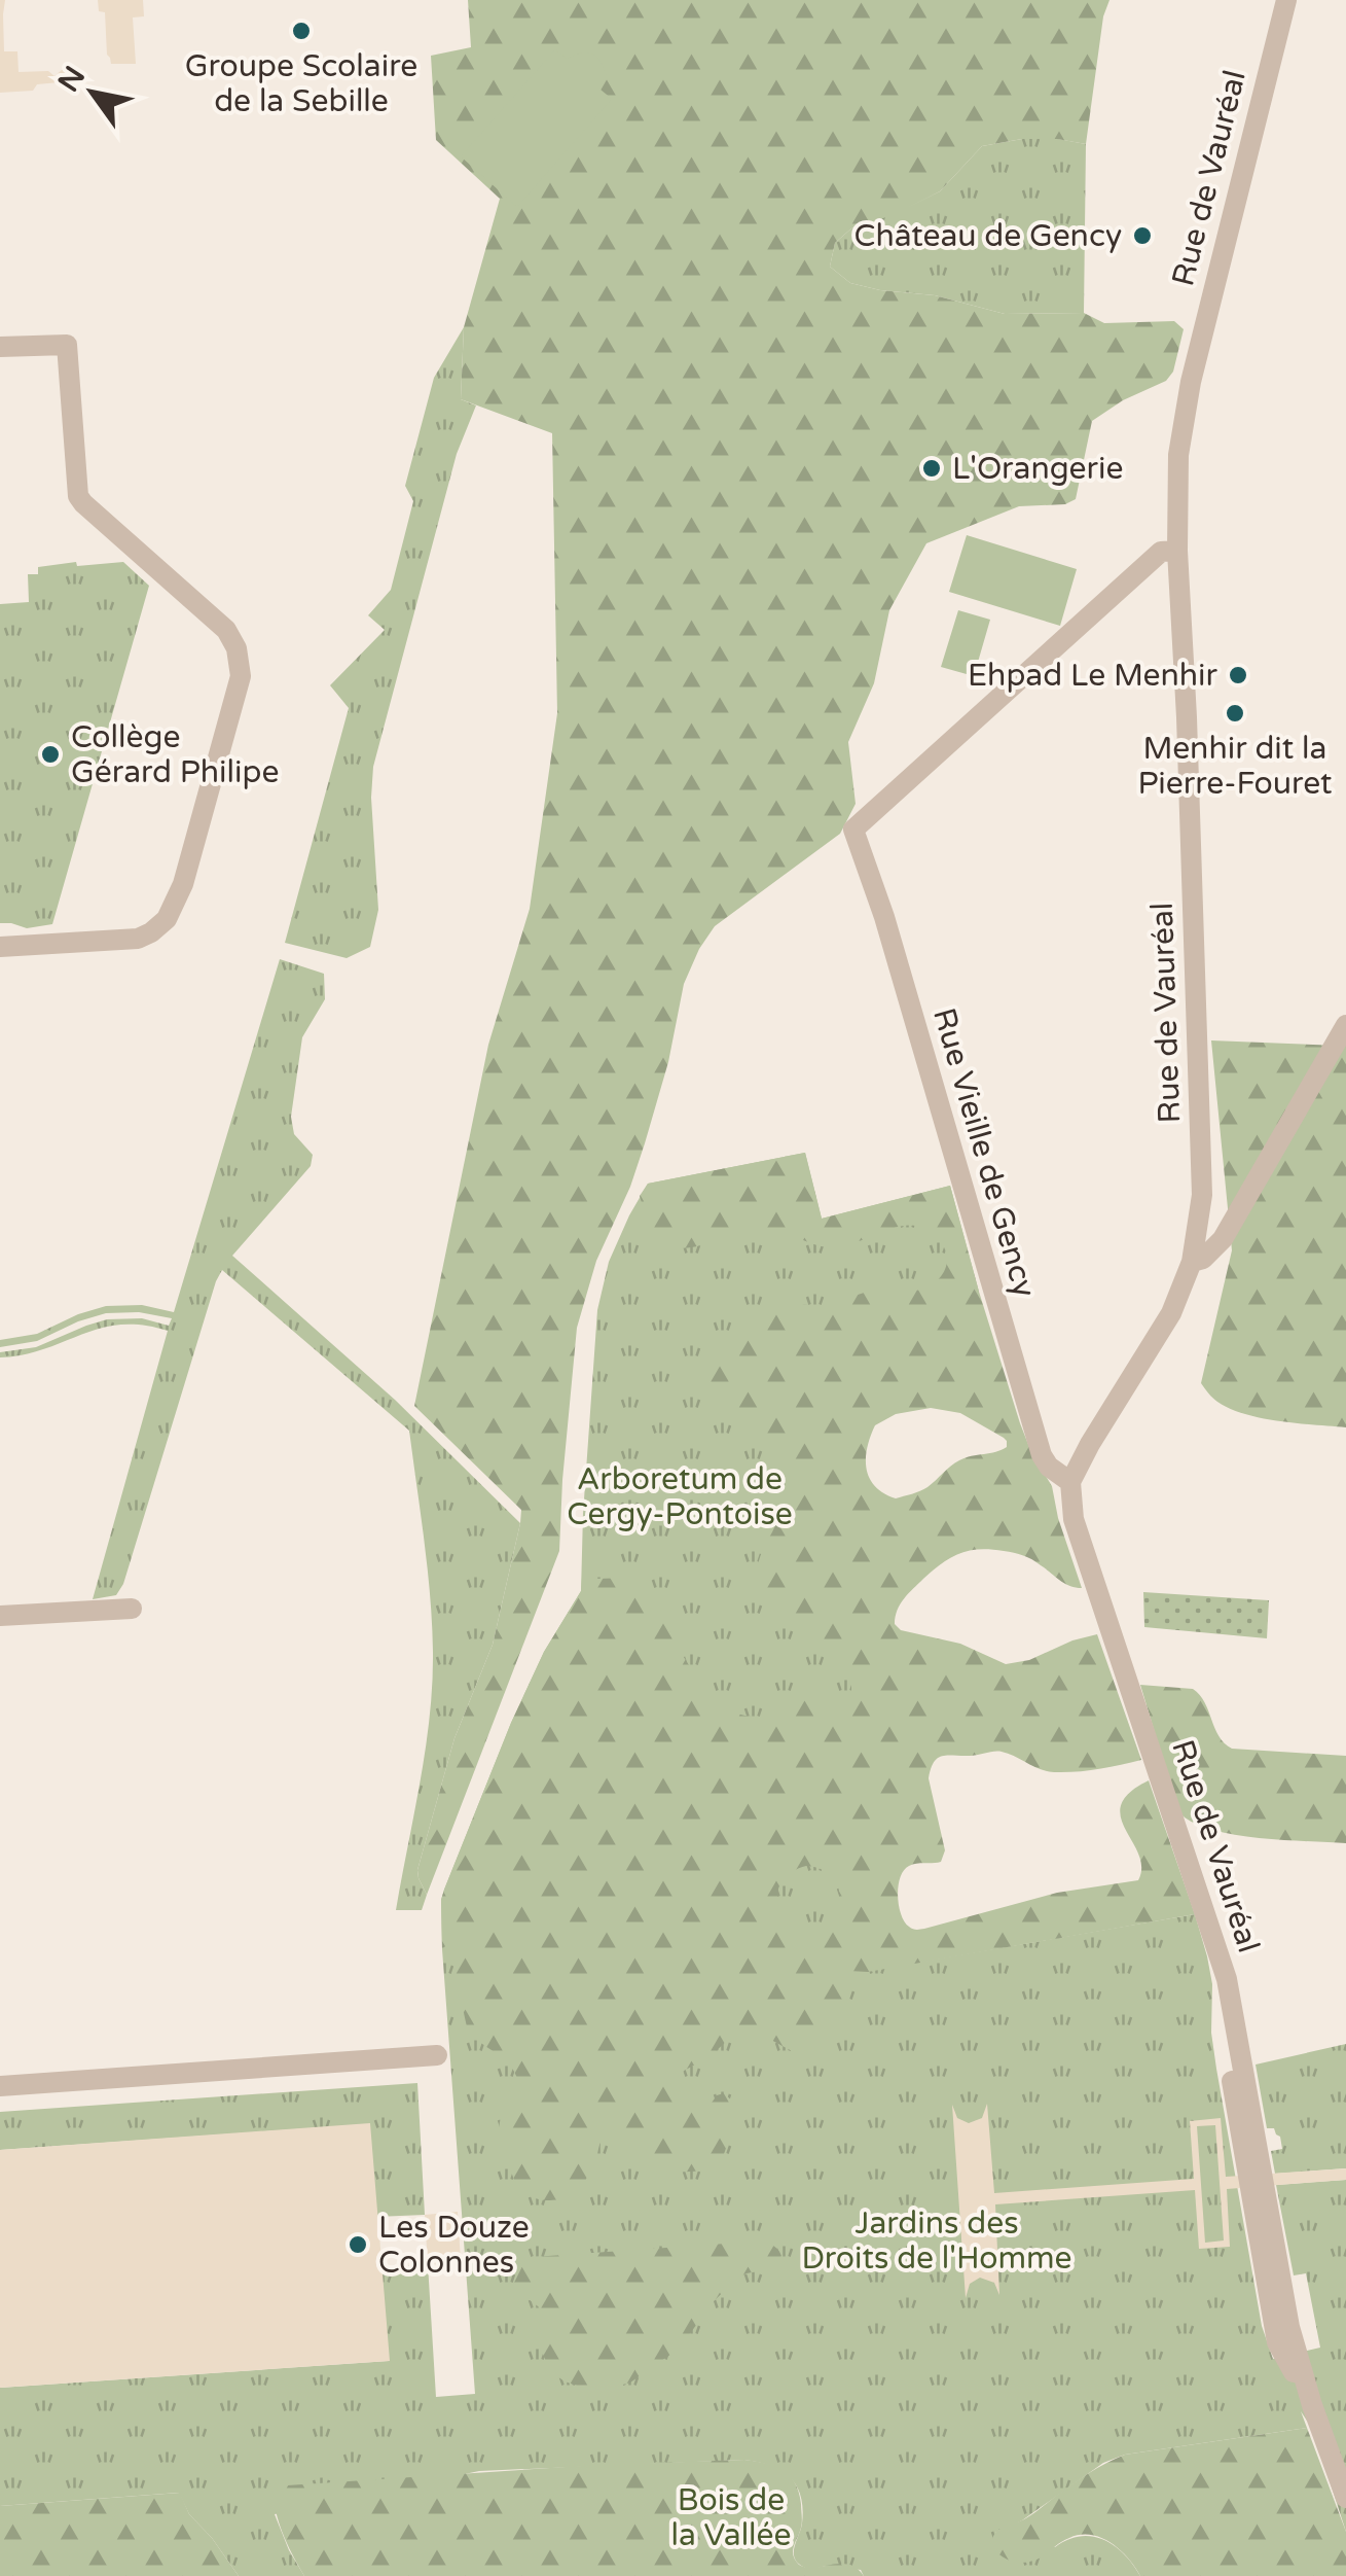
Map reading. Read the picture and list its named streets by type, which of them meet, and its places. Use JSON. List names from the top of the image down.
{
  "streets": {
    "street": ["Rue de Vauréal", "Rue Vieille de Gency"]
  },
  "crossings": [
    ["Rue de Vauréal", "Rue Vieille de Gency"]
  ],
  "parks": ["Arboretum de Cergy‐Pontoise", "Jardins des Droits de l'Homme", "Bois de la Vallée"],
  "places": [
    "Groupe Scolaire de la Sebille",
    "Château de Gency",
    "L'Orangerie",
    "Ehpad Le Menhir",
    "Menhir dit la Pierre-Fouret",
    "Collège Gérard Philipe",
    "Les Douze Colonnes"
  ],
  "north": "top left"
}
